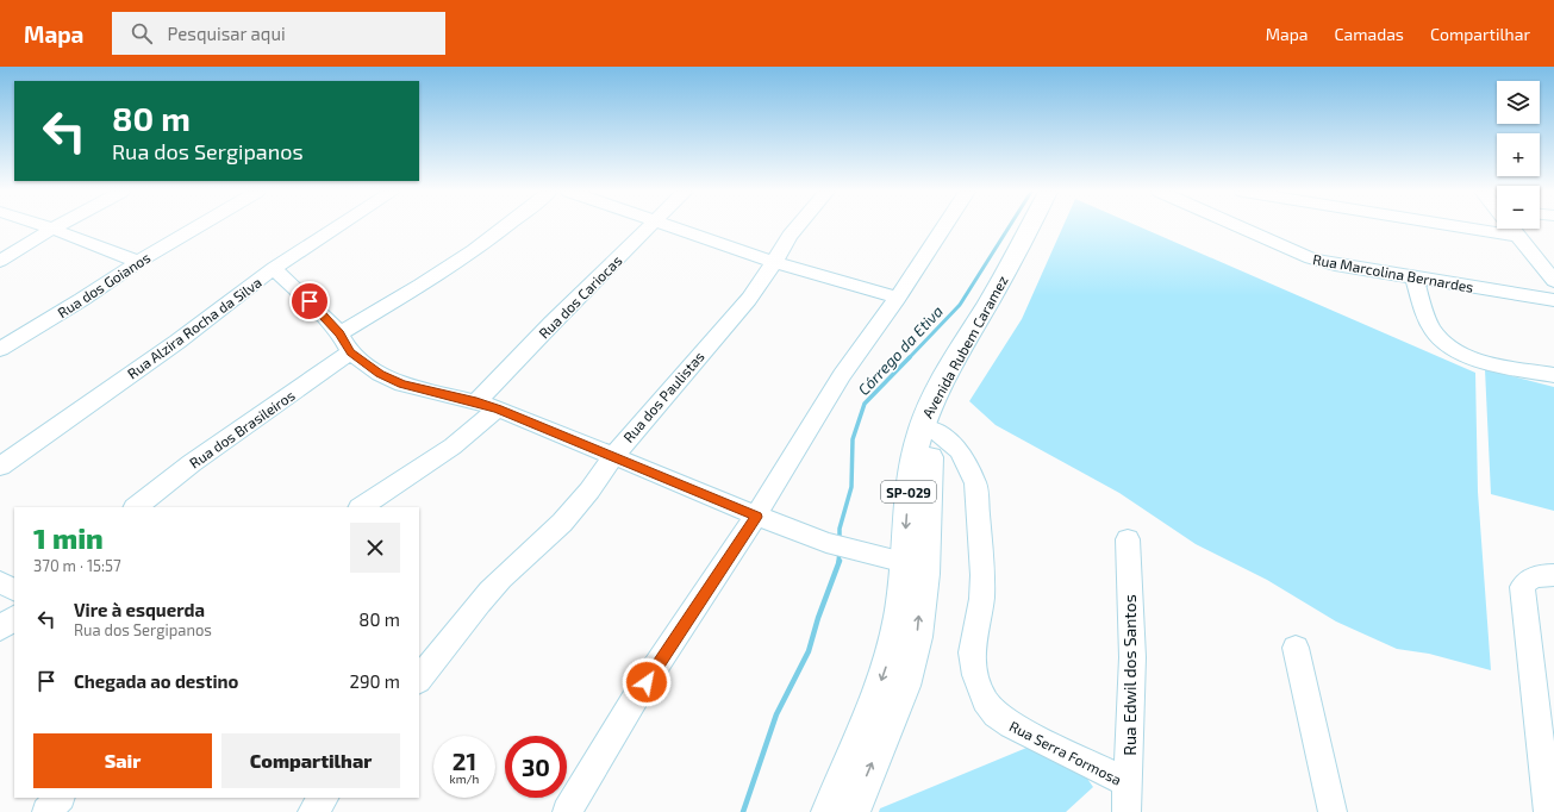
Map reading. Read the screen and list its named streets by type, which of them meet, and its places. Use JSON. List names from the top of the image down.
{
  "streets": {
    "highway": ["Avenida Rubem Caramez", "SP-029"],
    "street": [
      "Rua Marcolina Bernardes",
      "Rua dos Goianos",
      "Rua dos Cariocas",
      "Rua Alzira Rocha da Silva",
      "Rua dos Paulistas",
      "Rua dos Brasileiros",
      "Rua Edwil dos Santos",
      "Rua Serra Formosa"
    ]
  },
  "crossings": [
    ["Avenida Rubem Caramez", "Rua Serra Formosa"],
    ["Rua Edwil dos Santos", "Rua Serra Formosa"]
  ],
  "water": ["Córrego da Etiva"],
  "page": {
    "header": "Mapa",
    "search": "Pesquisar aqui",
    "nav": ["Mapa", "Camadas", "Compartilhar"],
    "map_buttons": ["+", "−"],
    "turn": ["80 m", "Rua dos Sergipanos"],
    "heading": ["1 min", "370 m · 15:57"],
    "list": [
      {
        "name": "Vire à esquerda",
        "note": "Rua dos Sergipanos",
        "value": "80 m"
      },
      {
        "name": "Chegada ao destino",
        "value": "290 m"
      }
    ],
    "buttons": ["Sair", "Compartilhar"],
    "speed": "21 km/h",
    "limit": "30"
  }
}
